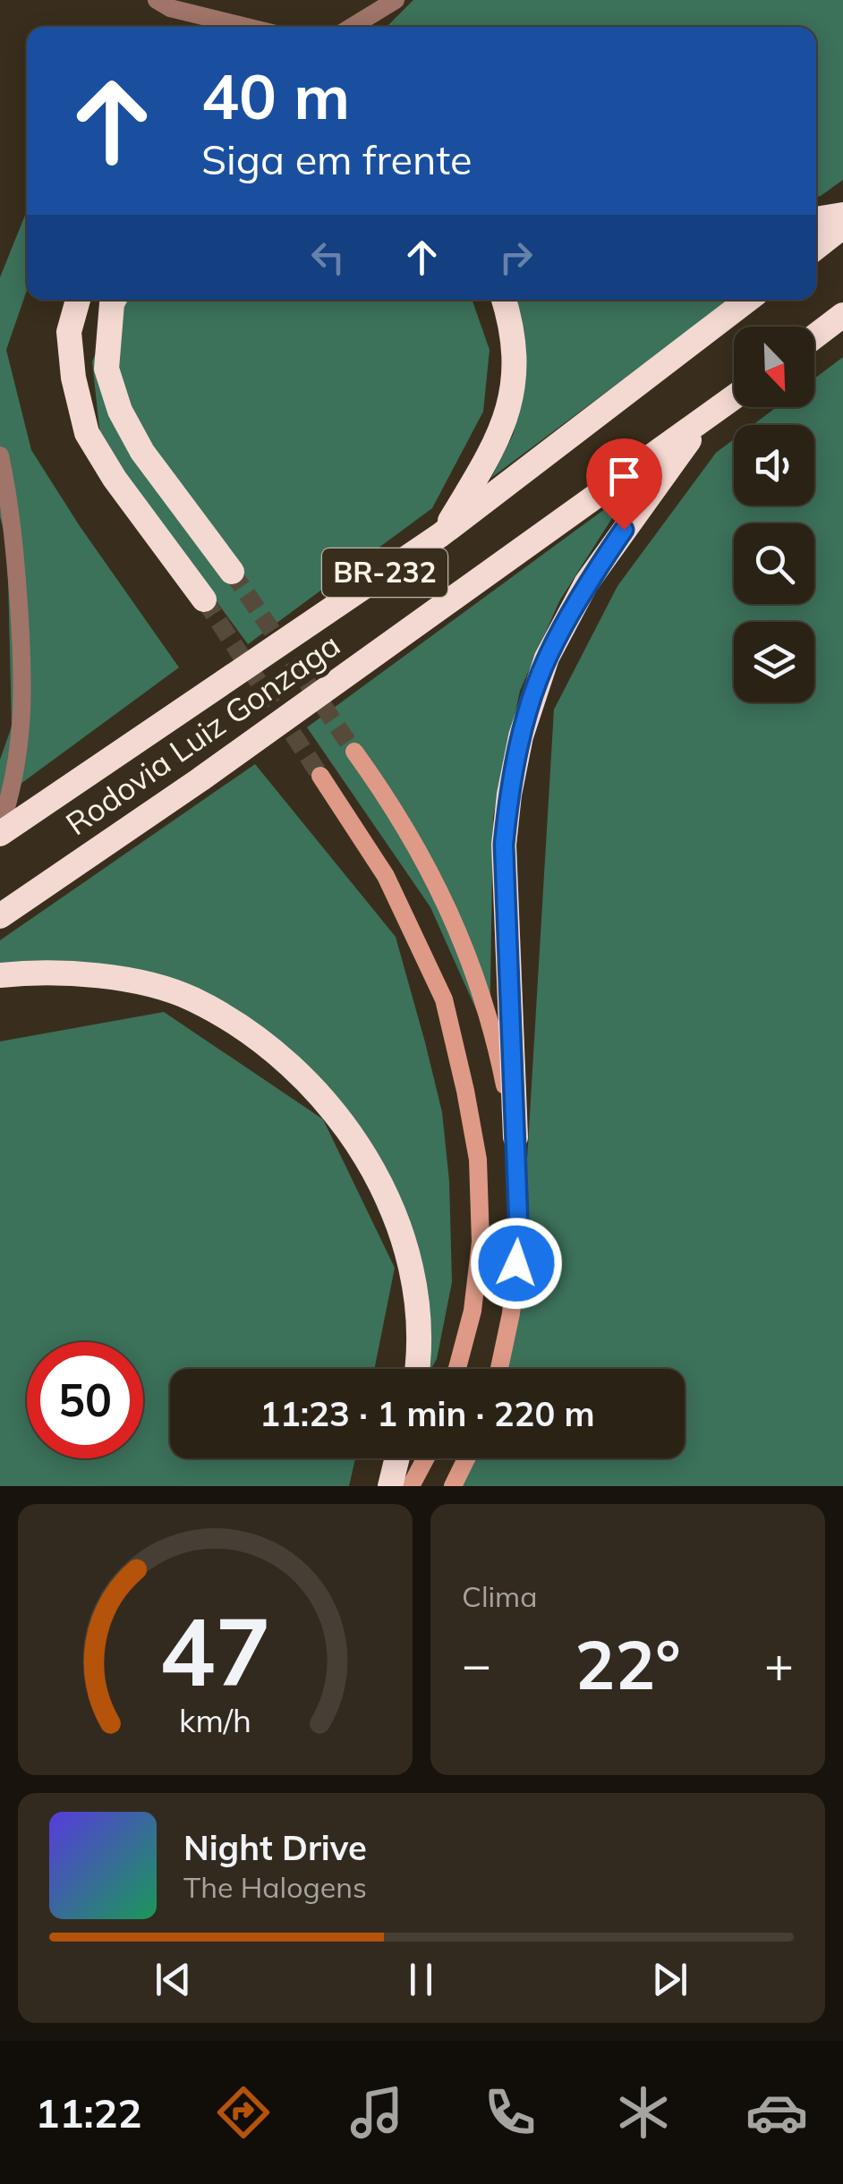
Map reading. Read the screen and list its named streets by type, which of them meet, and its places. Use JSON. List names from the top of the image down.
{
  "streets": {
    "highway": ["BR-232", "Rodovia Luiz Gonzaga"]
  },
  "north": "bottom right",
  "page": {
    "turn": ["40 m", "Siga em frente"],
    "limit": "50",
    "trip": "11:23 · 1 min · 220 m",
    "tile": "Clima",
    "heat": ["−", "22°", "+"],
    "song": ["Night Drive", "The Halogens"],
    "tabs": "11:22",
    "gauge": ["47", "km/h"]
  }
}
